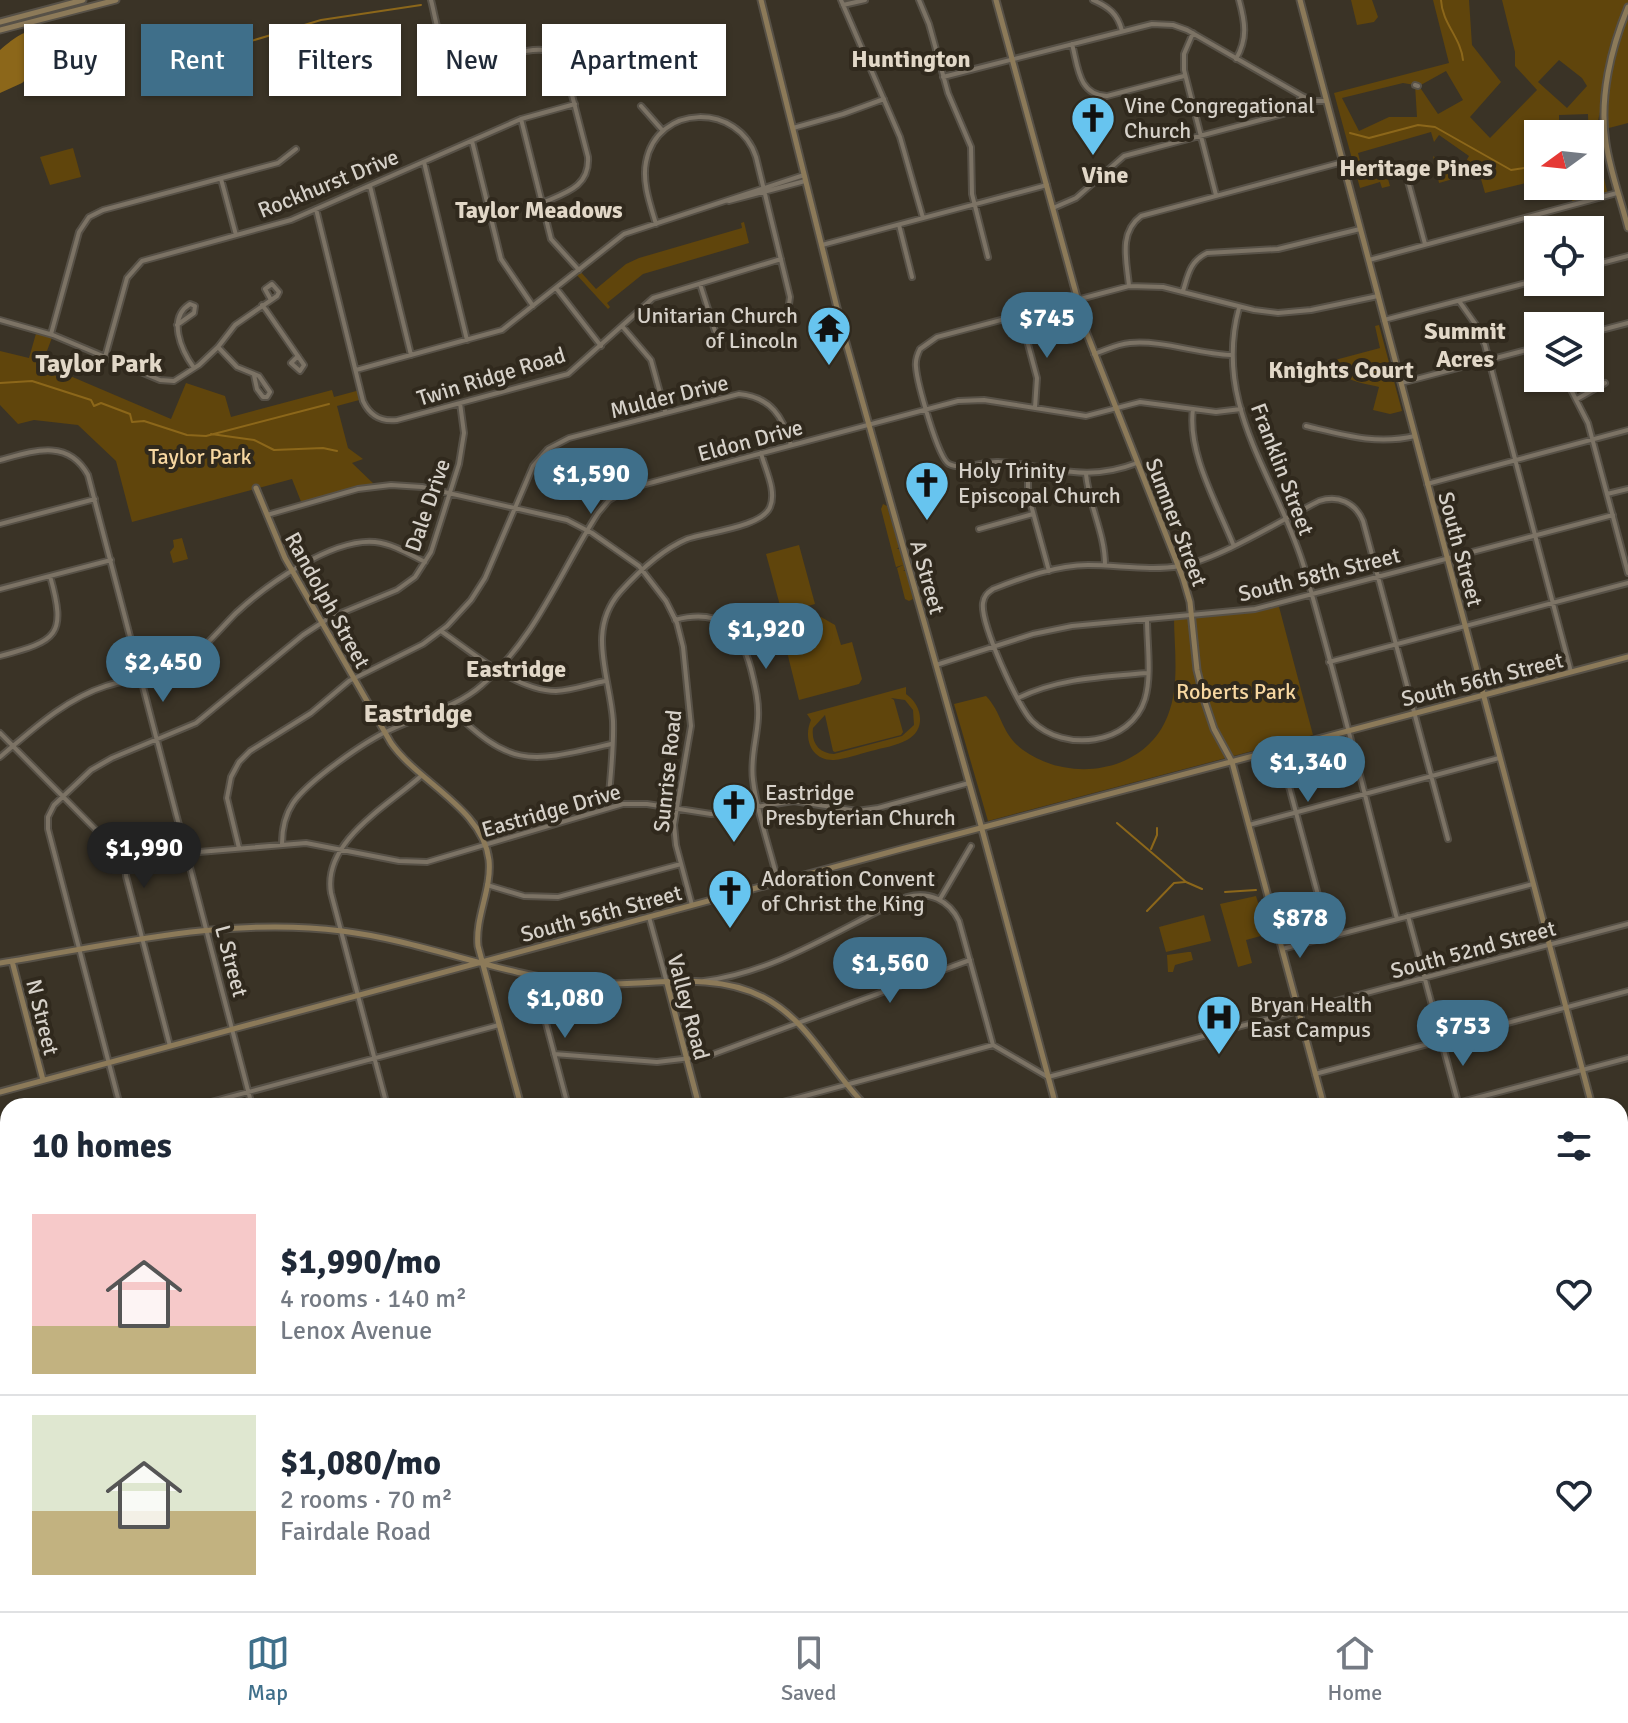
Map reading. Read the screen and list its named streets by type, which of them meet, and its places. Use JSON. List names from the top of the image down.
{
  "streets": {
    "main road": [
      "Sumner Street",
      "South Street",
      "A Street",
      "Randolph Street",
      "South 56th Street",
      "Valley Road",
      "N Street"
    ],
    "street": [
      "Rockhurst Drive",
      "Twin Ridge Road",
      "Mulder Drive",
      "Eldon Drive",
      "Franklin Street",
      "Dale Drive",
      "South 58th Street",
      "Sunrise Road",
      "Eastridge Drive",
      "South 52nd Street",
      "L Street"
    ]
  },
  "crossings": [
    ["Twin Ridge Road", "Dale Drive"],
    ["Mulder Drive", "Eldon Drive"],
    ["Mulder Drive", "Randolph Street"],
    ["Mulder Drive", "Sunrise Road"],
    ["Mulder Drive", "Eastridge Drive"],
    ["Eldon Drive", "Franklin Street"],
    ["Eldon Drive", "Sumner Street"],
    ["Eldon Drive", "A Street"],
    ["Eldon Drive", "Randolph Street"],
    ["Eldon Drive", "Sunrise Road"],
    ["Eldon Drive", "Eastridge Drive"],
    ["Franklin Street", "South 58th Street"],
    ["Franklin Street", "South 56th Street"],
    ["Dale Drive", "Randolph Street"],
    ["Dale Drive", "Sunrise Road"],
    ["Dale Drive", "L Street"],
    ["Sumner Street", "South 58th Street"],
    ["Sumner Street", "South 56th Street"],
    ["Sumner Street", "South 52nd Street"],
    ["South Street", "South 58th Street"],
    ["South Street", "South 56th Street"],
    ["South Street", "South 52nd Street"],
    ["South 58th Street", "A Street"],
    ["A Street", "South 56th Street"],
    ["A Street", "Eastridge Drive"],
    ["A Street", "South 52nd Street"],
    ["Randolph Street", "Sunrise Road"],
    ["Randolph Street", "Eastridge Drive"],
    ["South 56th Street", "Sunrise Road"],
    ["South 56th Street", "L Street"],
    ["South 56th Street", "Valley Road"],
    ["South 56th Street", "N Street"],
    ["Sunrise Road", "Eastridge Drive"],
    ["Eastridge Drive", "L Street"]
  ],
  "districts": [
    "Huntington",
    "Heritage Pines",
    "Vine",
    "Taylor Meadows",
    "Summit Acres",
    "Taylor Park",
    "Knights Court",
    "Eastridge",
    "Eastridge"
  ],
  "parks": ["Taylor Park", "Roberts Park"],
  "places": {
    "church": [
      "Vine Congregational Church",
      "Holy Trinity Episcopal Church",
      "Eastridge Presbyterian Church",
      "Adoration Convent of Christ the King"
    ],
    "temple": ["Unitarian Church of Lincoln"],
    "hospital": ["Bryan Health East Campus"]
  },
  "north": "left",
  "page": {
    "chip": [
      "Buy",
      "Rent",
      "Filters",
      "New",
      "Apartment"
    ],
    "price": [
      "$745",
      "$1,590",
      "$1,920",
      "$2,450",
      "$1,340",
      "$1,990",
      "$878",
      "$1,560",
      "$1,080",
      "$753"
    ],
    "heading": "10 homes",
    "list": [
      {
        "name": "$1,990/mo",
        "note": "4 rooms · 140 m² · Lenox Avenue"
      },
      {
        "name": "$1,080/mo",
        "note": "2 rooms · 70 m² · Fairdale Road"
      }
    ],
    "tabs": ["Map", "Saved", "Home"]
  }
}
